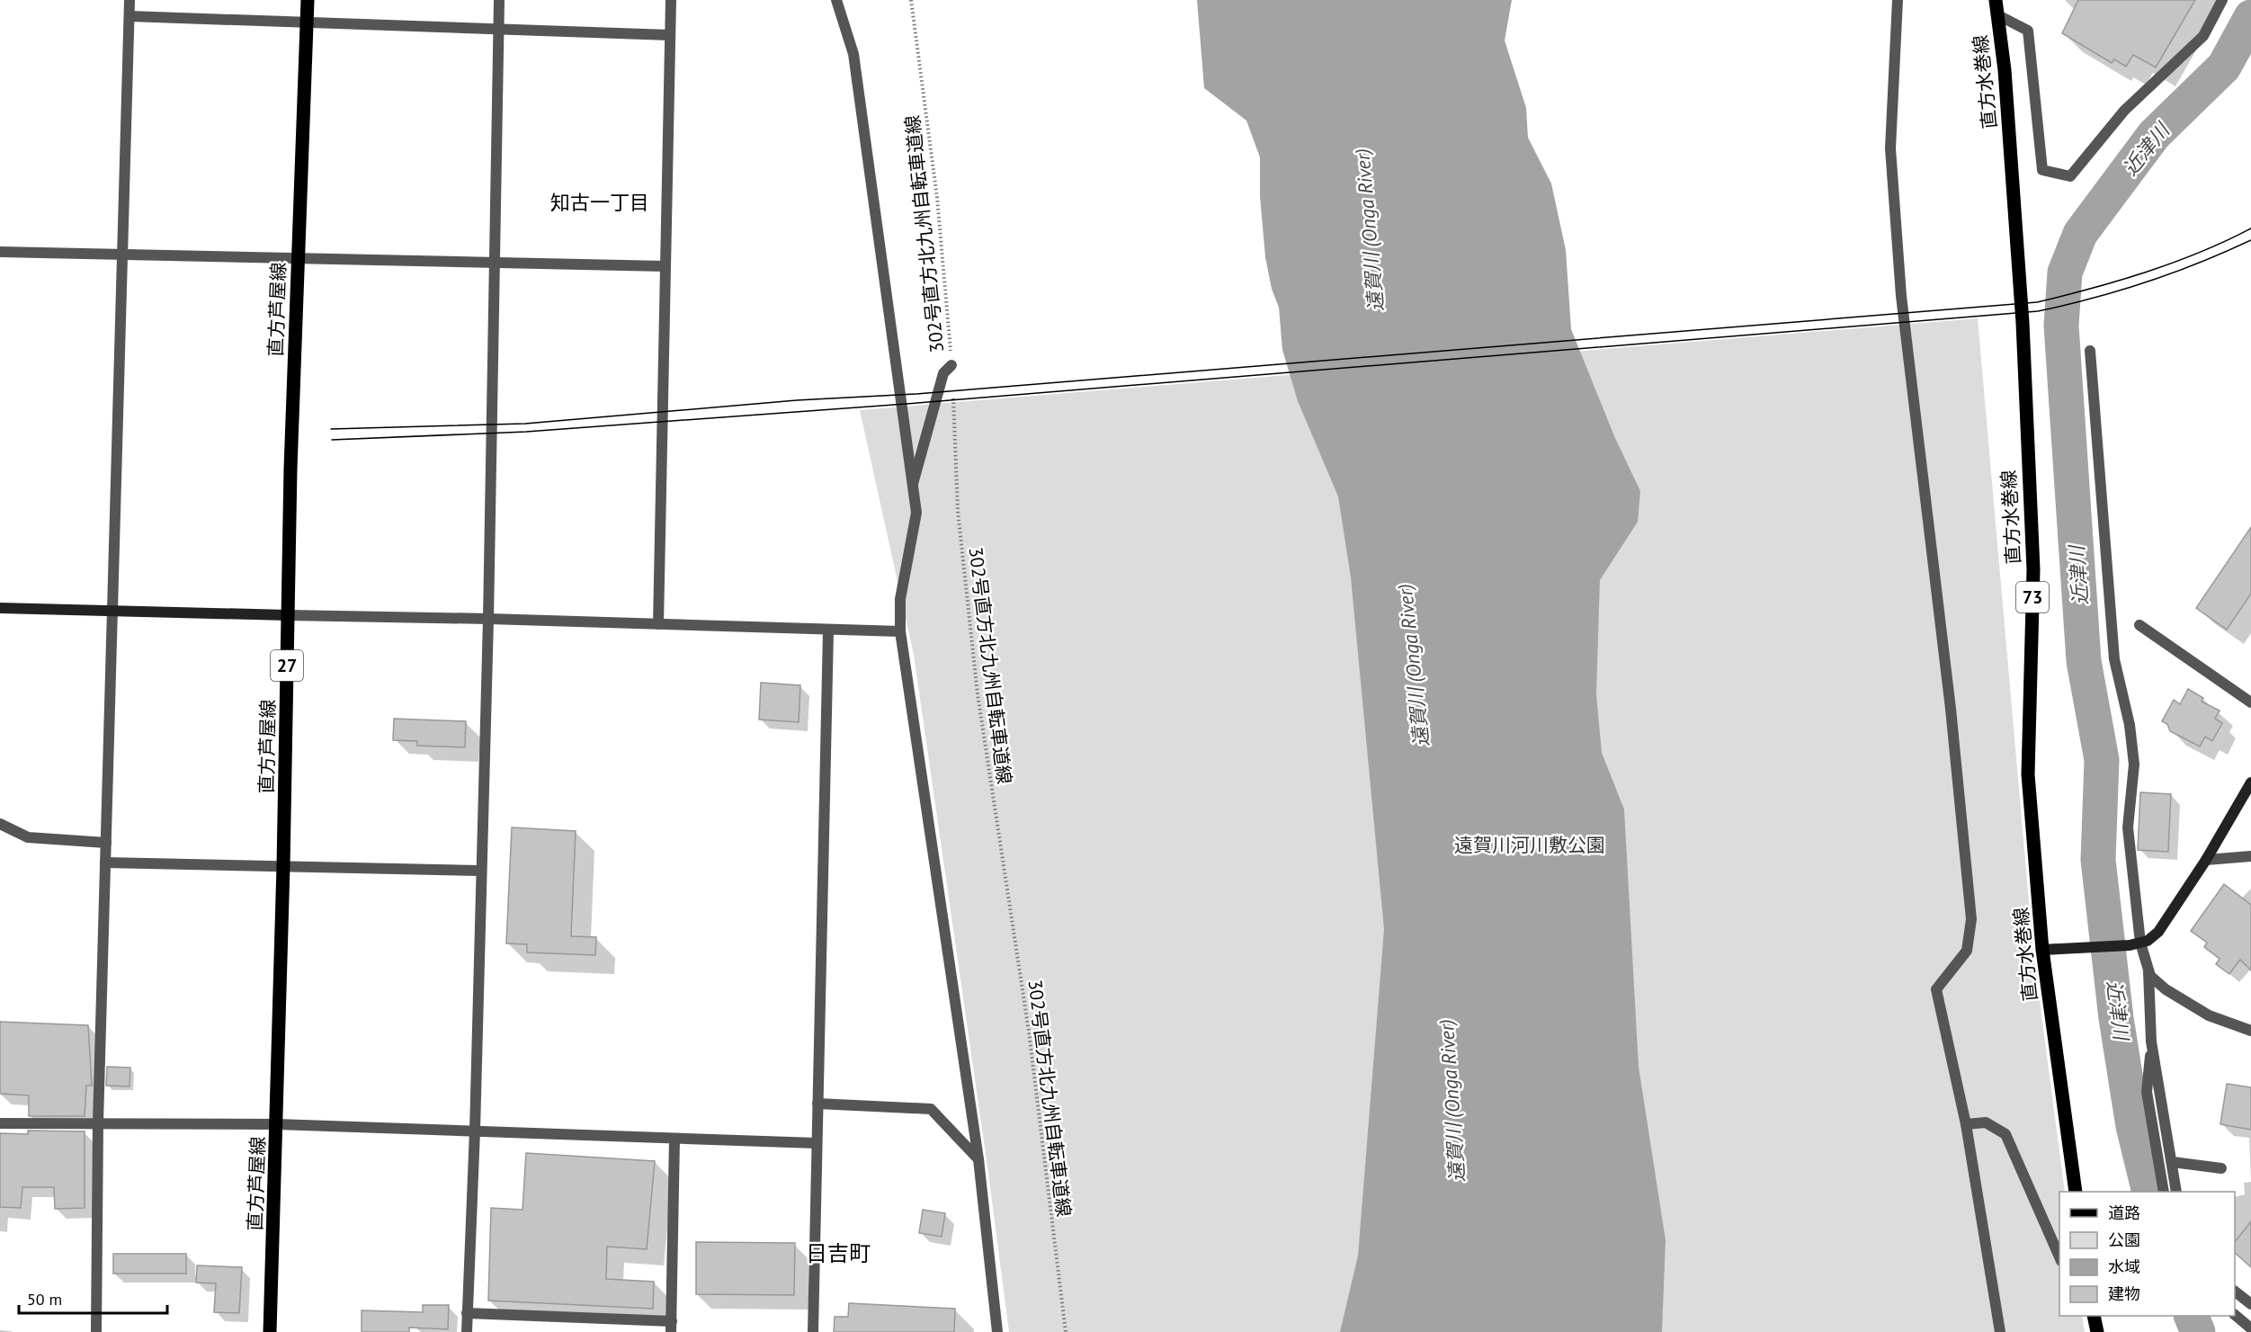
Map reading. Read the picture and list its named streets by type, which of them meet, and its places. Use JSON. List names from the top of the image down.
{
  "streets": {
    "main road": [
      "直方水巻線",
      "直方芦屋線",
      "73",
      "27"
    ],
    "path": ["302号直方北九州自転車道線"]
  },
  "districts": ["知古一丁目", "日吉町"],
  "water": ["近津川", "遠賀川 (Onga River)"],
  "parks": ["遠賀川河川敷公園"],
  "legend": [
    "道路",
    "公園",
    "水域",
    "建物"
  ],
  "scale_bar": "50 m"
}
